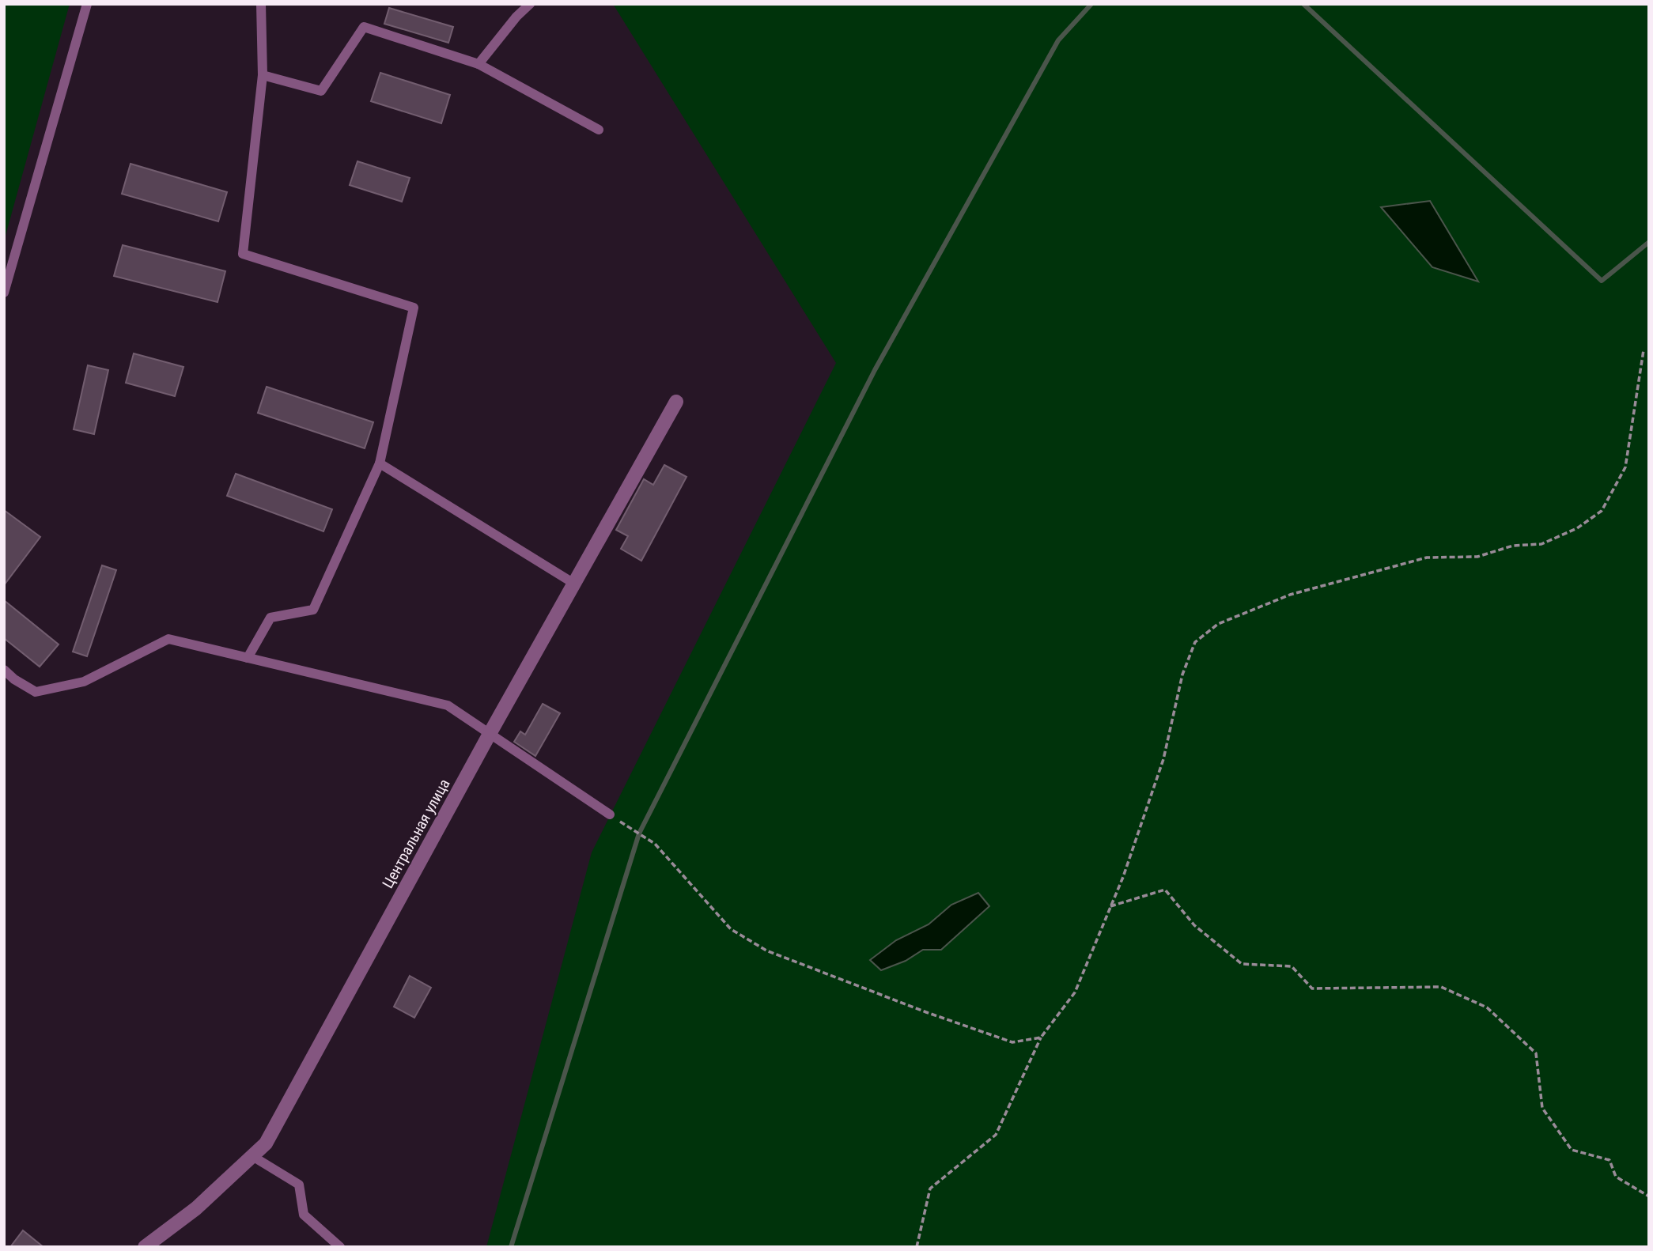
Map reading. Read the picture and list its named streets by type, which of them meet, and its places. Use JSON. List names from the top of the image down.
{
  "streets": {
    "street": ["Центральная улица"]
  }
}
